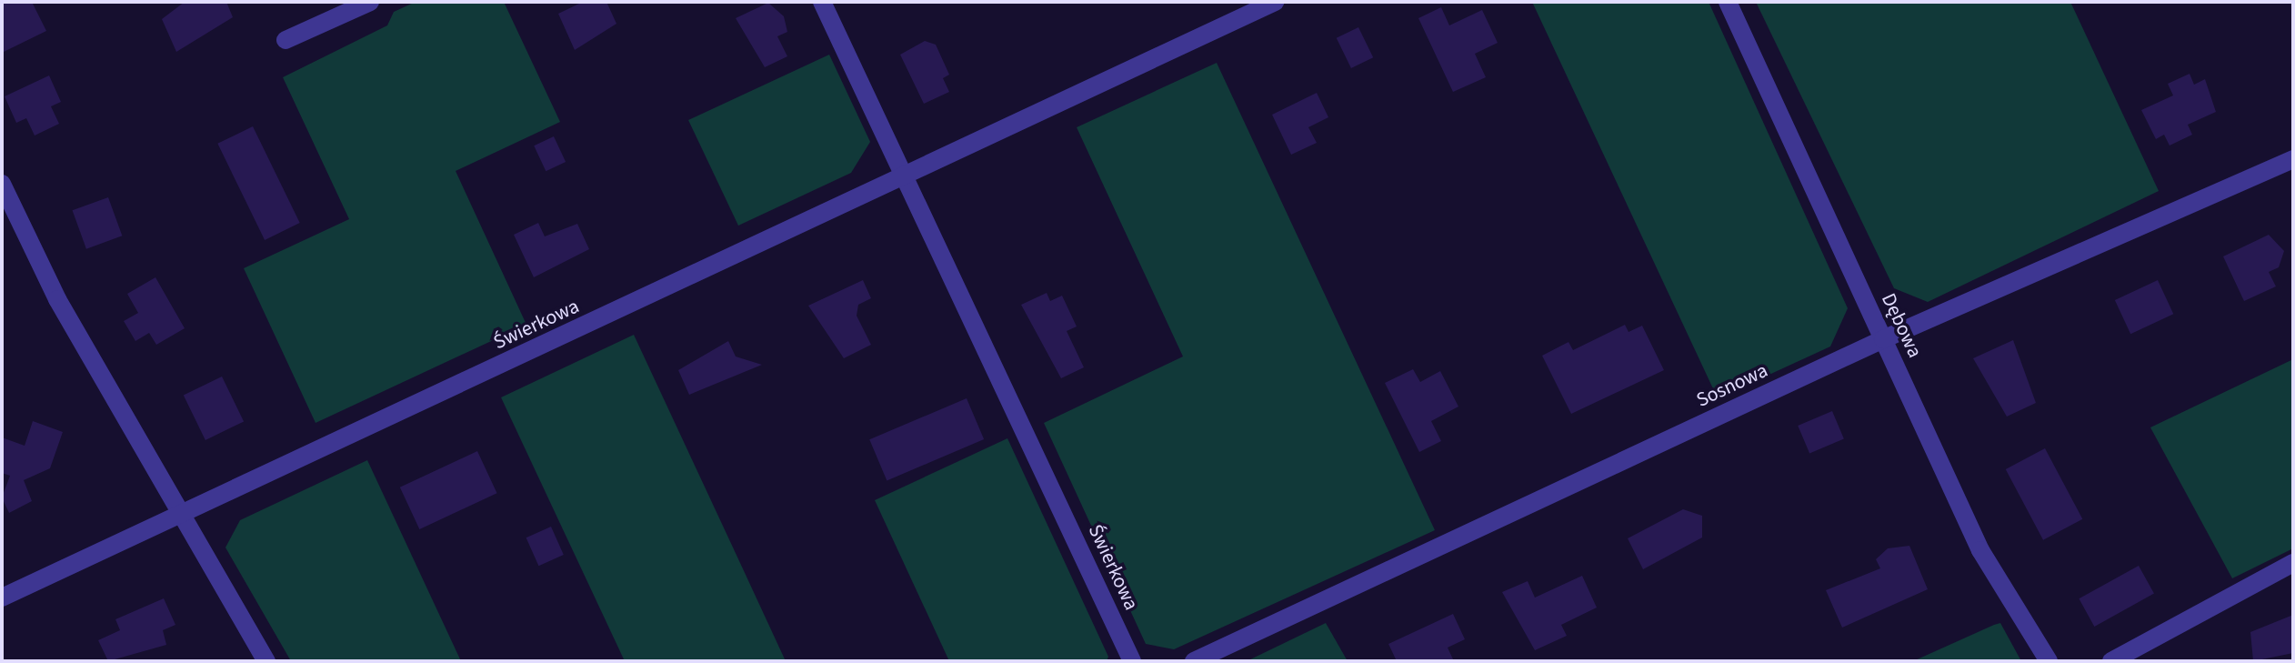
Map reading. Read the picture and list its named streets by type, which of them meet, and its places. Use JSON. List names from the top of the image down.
{
  "streets": {
    "street": ["Świerkowa", "Dębowa", "Sosnowa"]
  },
  "crossings": [
    ["Dębowa", "Sosnowa"]
  ]
}
